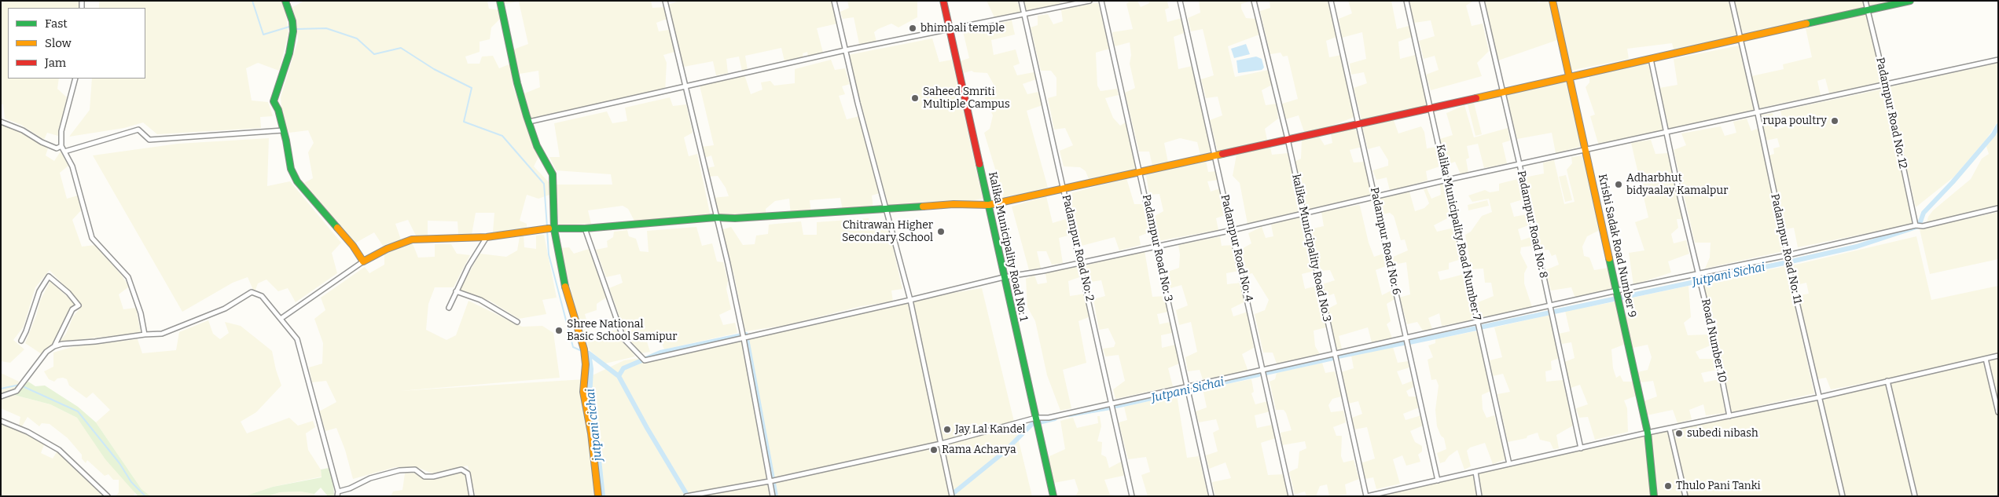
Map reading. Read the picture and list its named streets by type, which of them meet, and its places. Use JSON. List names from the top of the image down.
{
  "streets": {
    "street": [
      "Padampur Road No: 12",
      "Padampur Road No: 8",
      "Kalika Municipality Road Number 7",
      "Padampur Road No: 6",
      "Krishi Sadak Road Number 9",
      "Kalika Municipality Road No: 1",
      "Padampur Road No: 2",
      "Padampur Road No: 3",
      "Padampur Road No: 4",
      "kalika Municipality Road No.3",
      "Padampur Road No: 11",
      "Road Number 10"
    ]
  },
  "water": ["Jutpani Sichai", "jutpani cichai"],
  "places": [
    "bhimbali temple",
    "Saheed Smriti Multiple Campus",
    "rupa poultry",
    "Adharbhut bidyaalay Kamalpur",
    "Chitrawan Higher Secondary School",
    "Shree National Basic School Samipur",
    "Jay Lal Kandel",
    "subedi nibash",
    "Rama Acharya",
    "Thulo Pani Tanki"
  ],
  "legend": ["Fast", "Slow", "Jam"]
}
